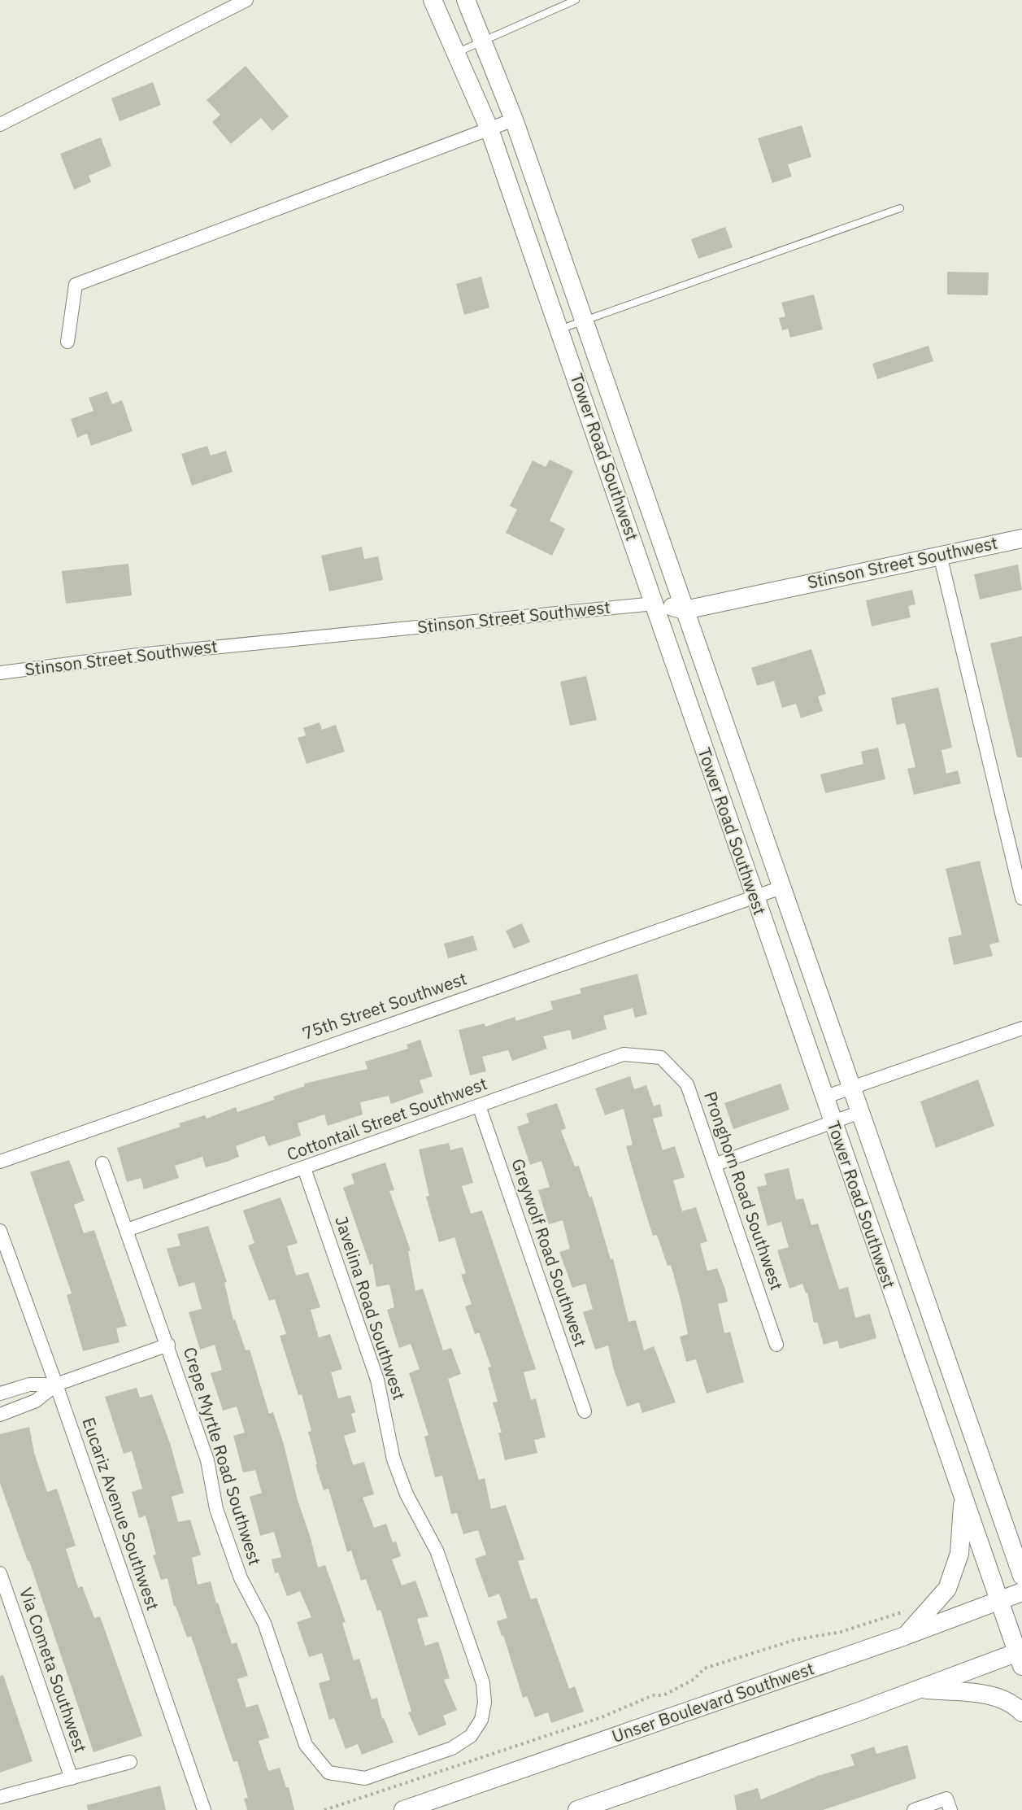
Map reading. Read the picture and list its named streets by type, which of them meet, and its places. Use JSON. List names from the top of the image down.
{
  "streets": {
    "street": [
      "Tower Road Southwest",
      "Stinson Street Southwest",
      "75th Street Southwest",
      "Cottontail Street Southwest",
      "Pronghorn Road Southwest",
      "Greywolf Road Southwest",
      "Javelina Road Southwest",
      "Crepe Myrtle Road Southwest",
      "Eucariz Avenue Southwest",
      "Via Cometa Southwest",
      "Unser Boulevard Southwest"
    ]
  },
  "crossings": [
    ["Tower Road Southwest", "Stinson Street Southwest"],
    ["Tower Road Southwest", "75th Street Southwest"],
    ["Tower Road Southwest", "Unser Boulevard Southwest"],
    ["Cottontail Street Southwest", "Pronghorn Road Southwest"],
    ["Cottontail Street Southwest", "Greywolf Road Southwest"],
    ["Cottontail Street Southwest", "Javelina Road Southwest"],
    ["Cottontail Street Southwest", "Crepe Myrtle Road Southwest"],
    ["Javelina Road Southwest", "Crepe Myrtle Road Southwest"]
  ]
}
